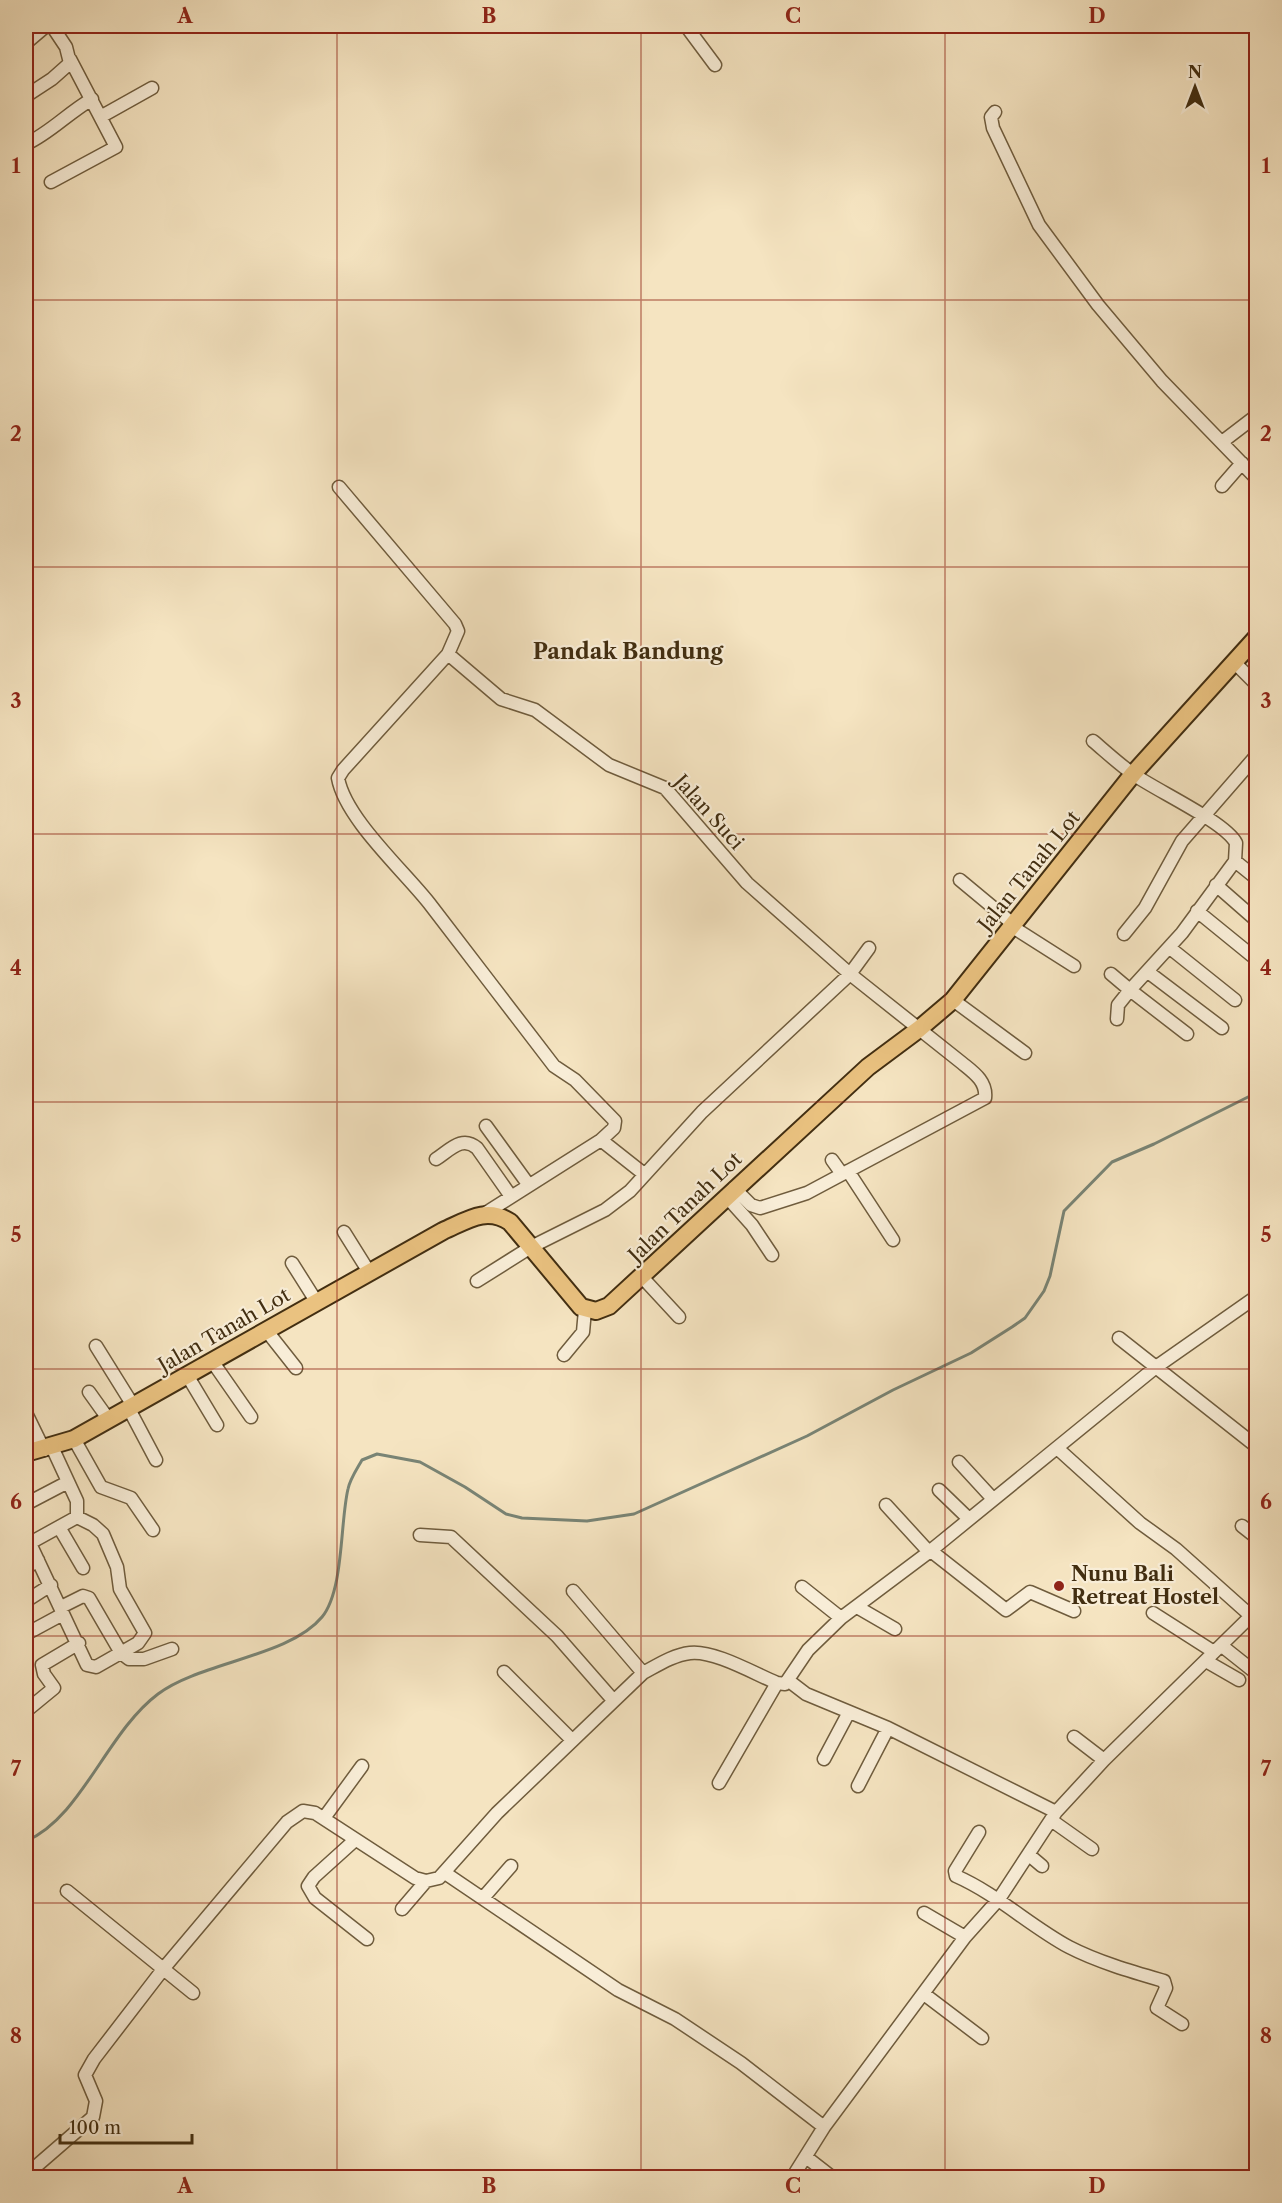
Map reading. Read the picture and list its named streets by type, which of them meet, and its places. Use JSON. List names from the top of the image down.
{
  "streets": {
    "main road": ["Jalan Tanah Lot"],
    "street": ["Jalan Suci"]
  },
  "crossings": [
    ["Jalan Suci", "Jalan Tanah Lot"]
  ],
  "districts": ["Pandak Bandung"],
  "places": ["Nunu Bali Retreat Hostel"],
  "scale_bar": "100 m",
  "north": "top",
  "grid": {
    "columns": [
      "A",
      "B",
      "C",
      "D"
    ],
    "rows": [
      "1",
      "2",
      "3",
      "4",
      "5",
      "6",
      "7",
      "8"
    ]
  }
}
